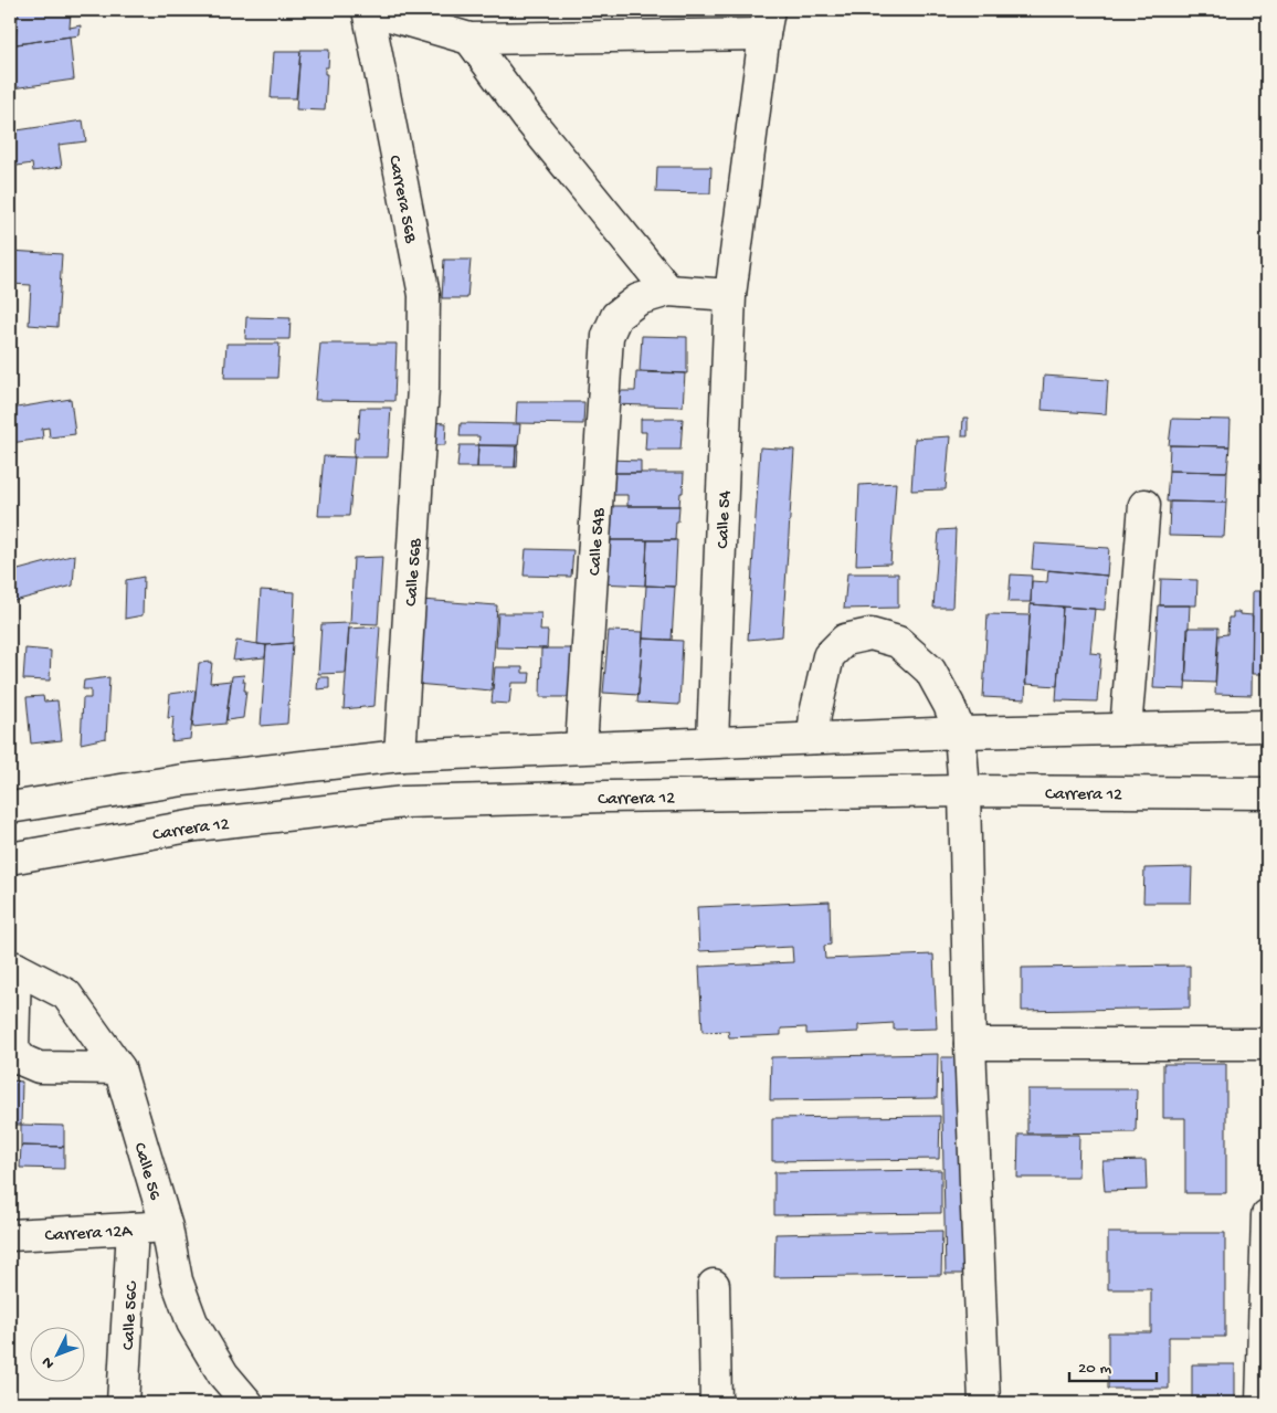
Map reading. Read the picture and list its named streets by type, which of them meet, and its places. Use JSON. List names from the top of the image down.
{
  "streets": {
    "street": [
      "Carrera 56B",
      "Calle 54",
      "Calle 54B",
      "Calle 56B",
      "Carrera 12",
      "Calle 56",
      "Carrera 12A",
      "Calle 56C"
    ]
  },
  "crossings": [
    ["Carrera 56B", "Calle 56B"],
    ["Calle 56", "Carrera 12A"],
    ["Carrera 12A", "Calle 56C"]
  ],
  "scale_bar": "20 m",
  "north": "bottom left"
}
